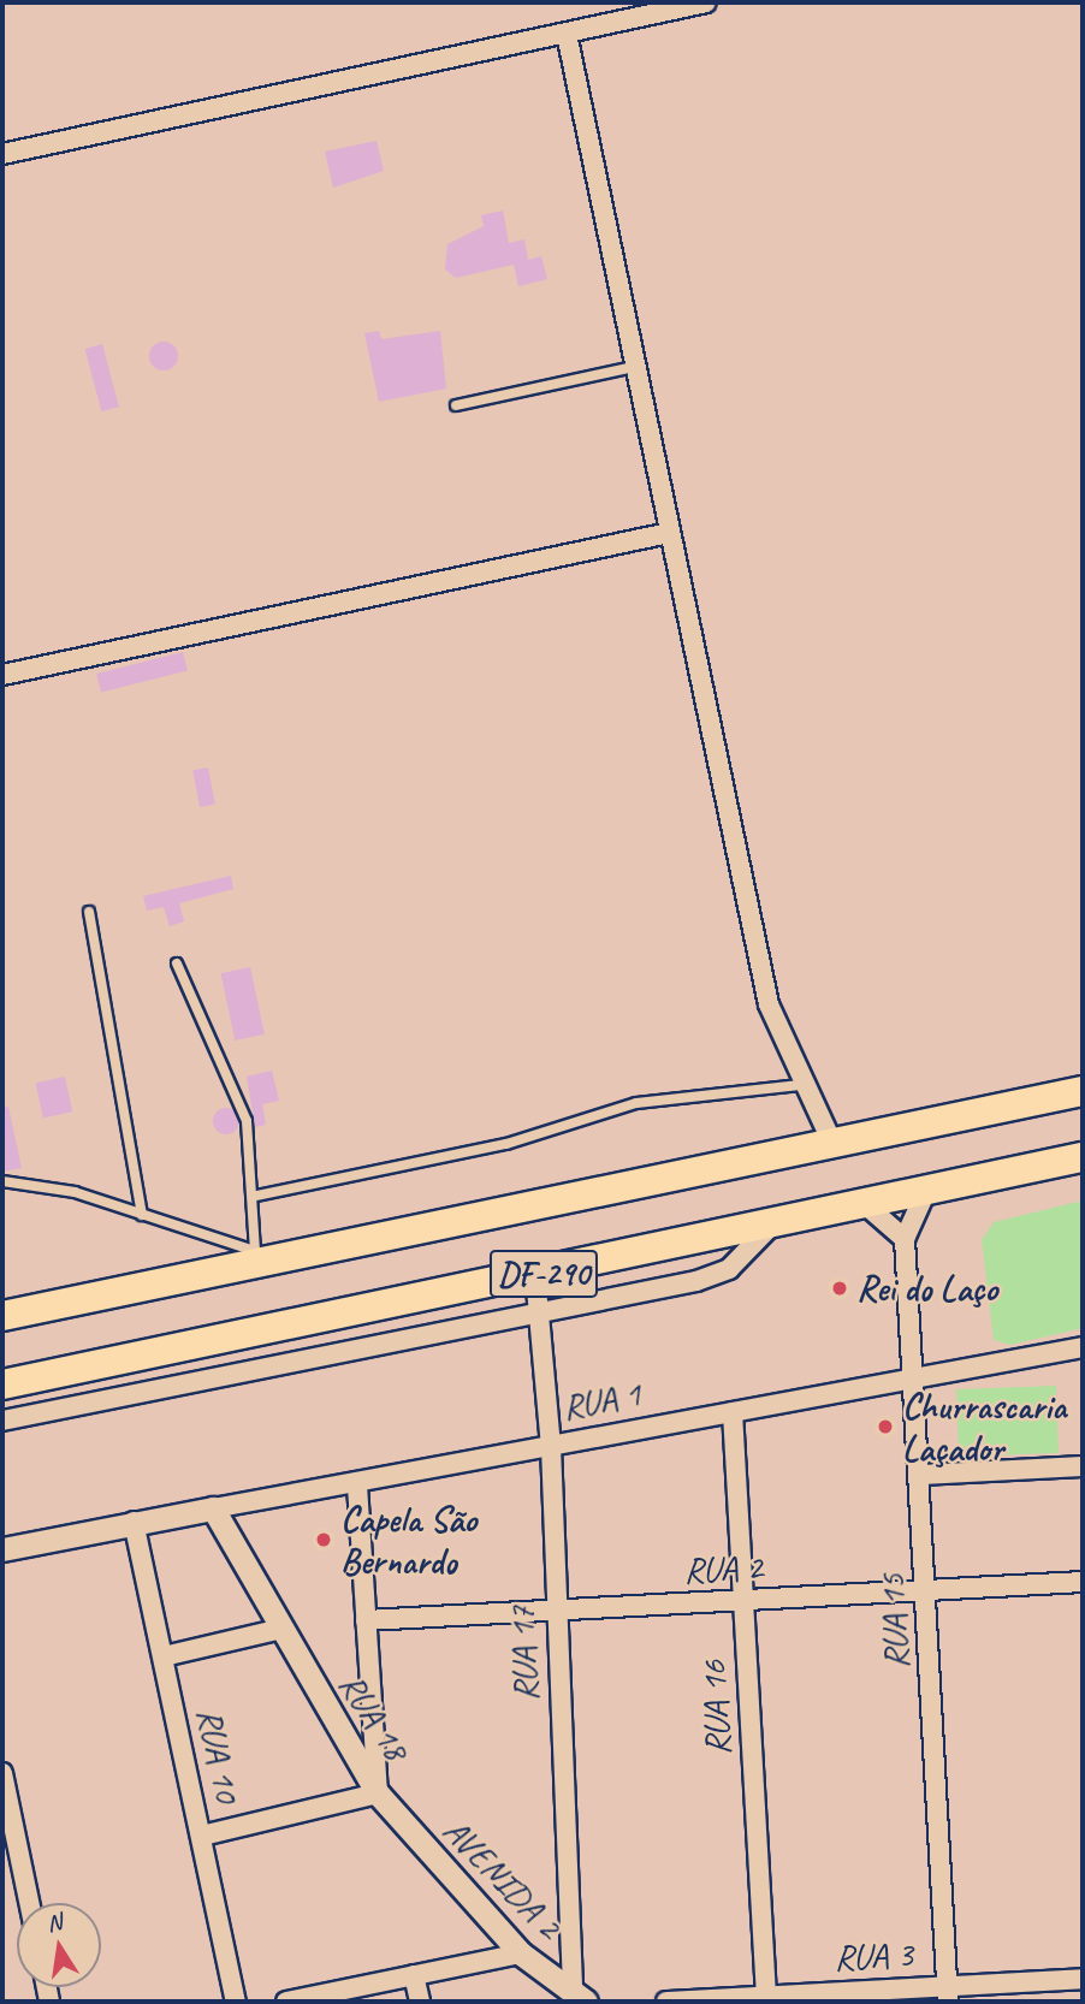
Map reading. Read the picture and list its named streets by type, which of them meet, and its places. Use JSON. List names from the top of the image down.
{
  "streets": {
    "highway": ["DF-290"],
    "street": [
      "RUA 1",
      "RUA 2",
      "RUA 15",
      "RUA 17",
      "RUA 16",
      "RUA 18",
      "RUA 10",
      "AVENIDA 2",
      "RUA 3"
    ]
  },
  "crossings": [
    ["DF-290", "RUA 17"],
    ["RUA 1", "RUA 15"],
    ["RUA 1", "RUA 17"],
    ["RUA 1", "RUA 16"],
    ["RUA 1", "RUA 18"],
    ["RUA 1", "RUA 10"],
    ["RUA 2", "RUA 15"],
    ["RUA 2", "RUA 17"],
    ["RUA 2", "RUA 16"],
    ["RUA 2", "RUA 18"],
    ["RUA 15", "RUA 3"],
    ["RUA 17", "AVENIDA 2"],
    ["RUA 16", "RUA 3"],
    ["RUA 18", "AVENIDA 2"]
  ],
  "places": ["Rei do Laço", "Churrascaria Laçador", "Capela São Bernardo"],
  "north": "top"
}
